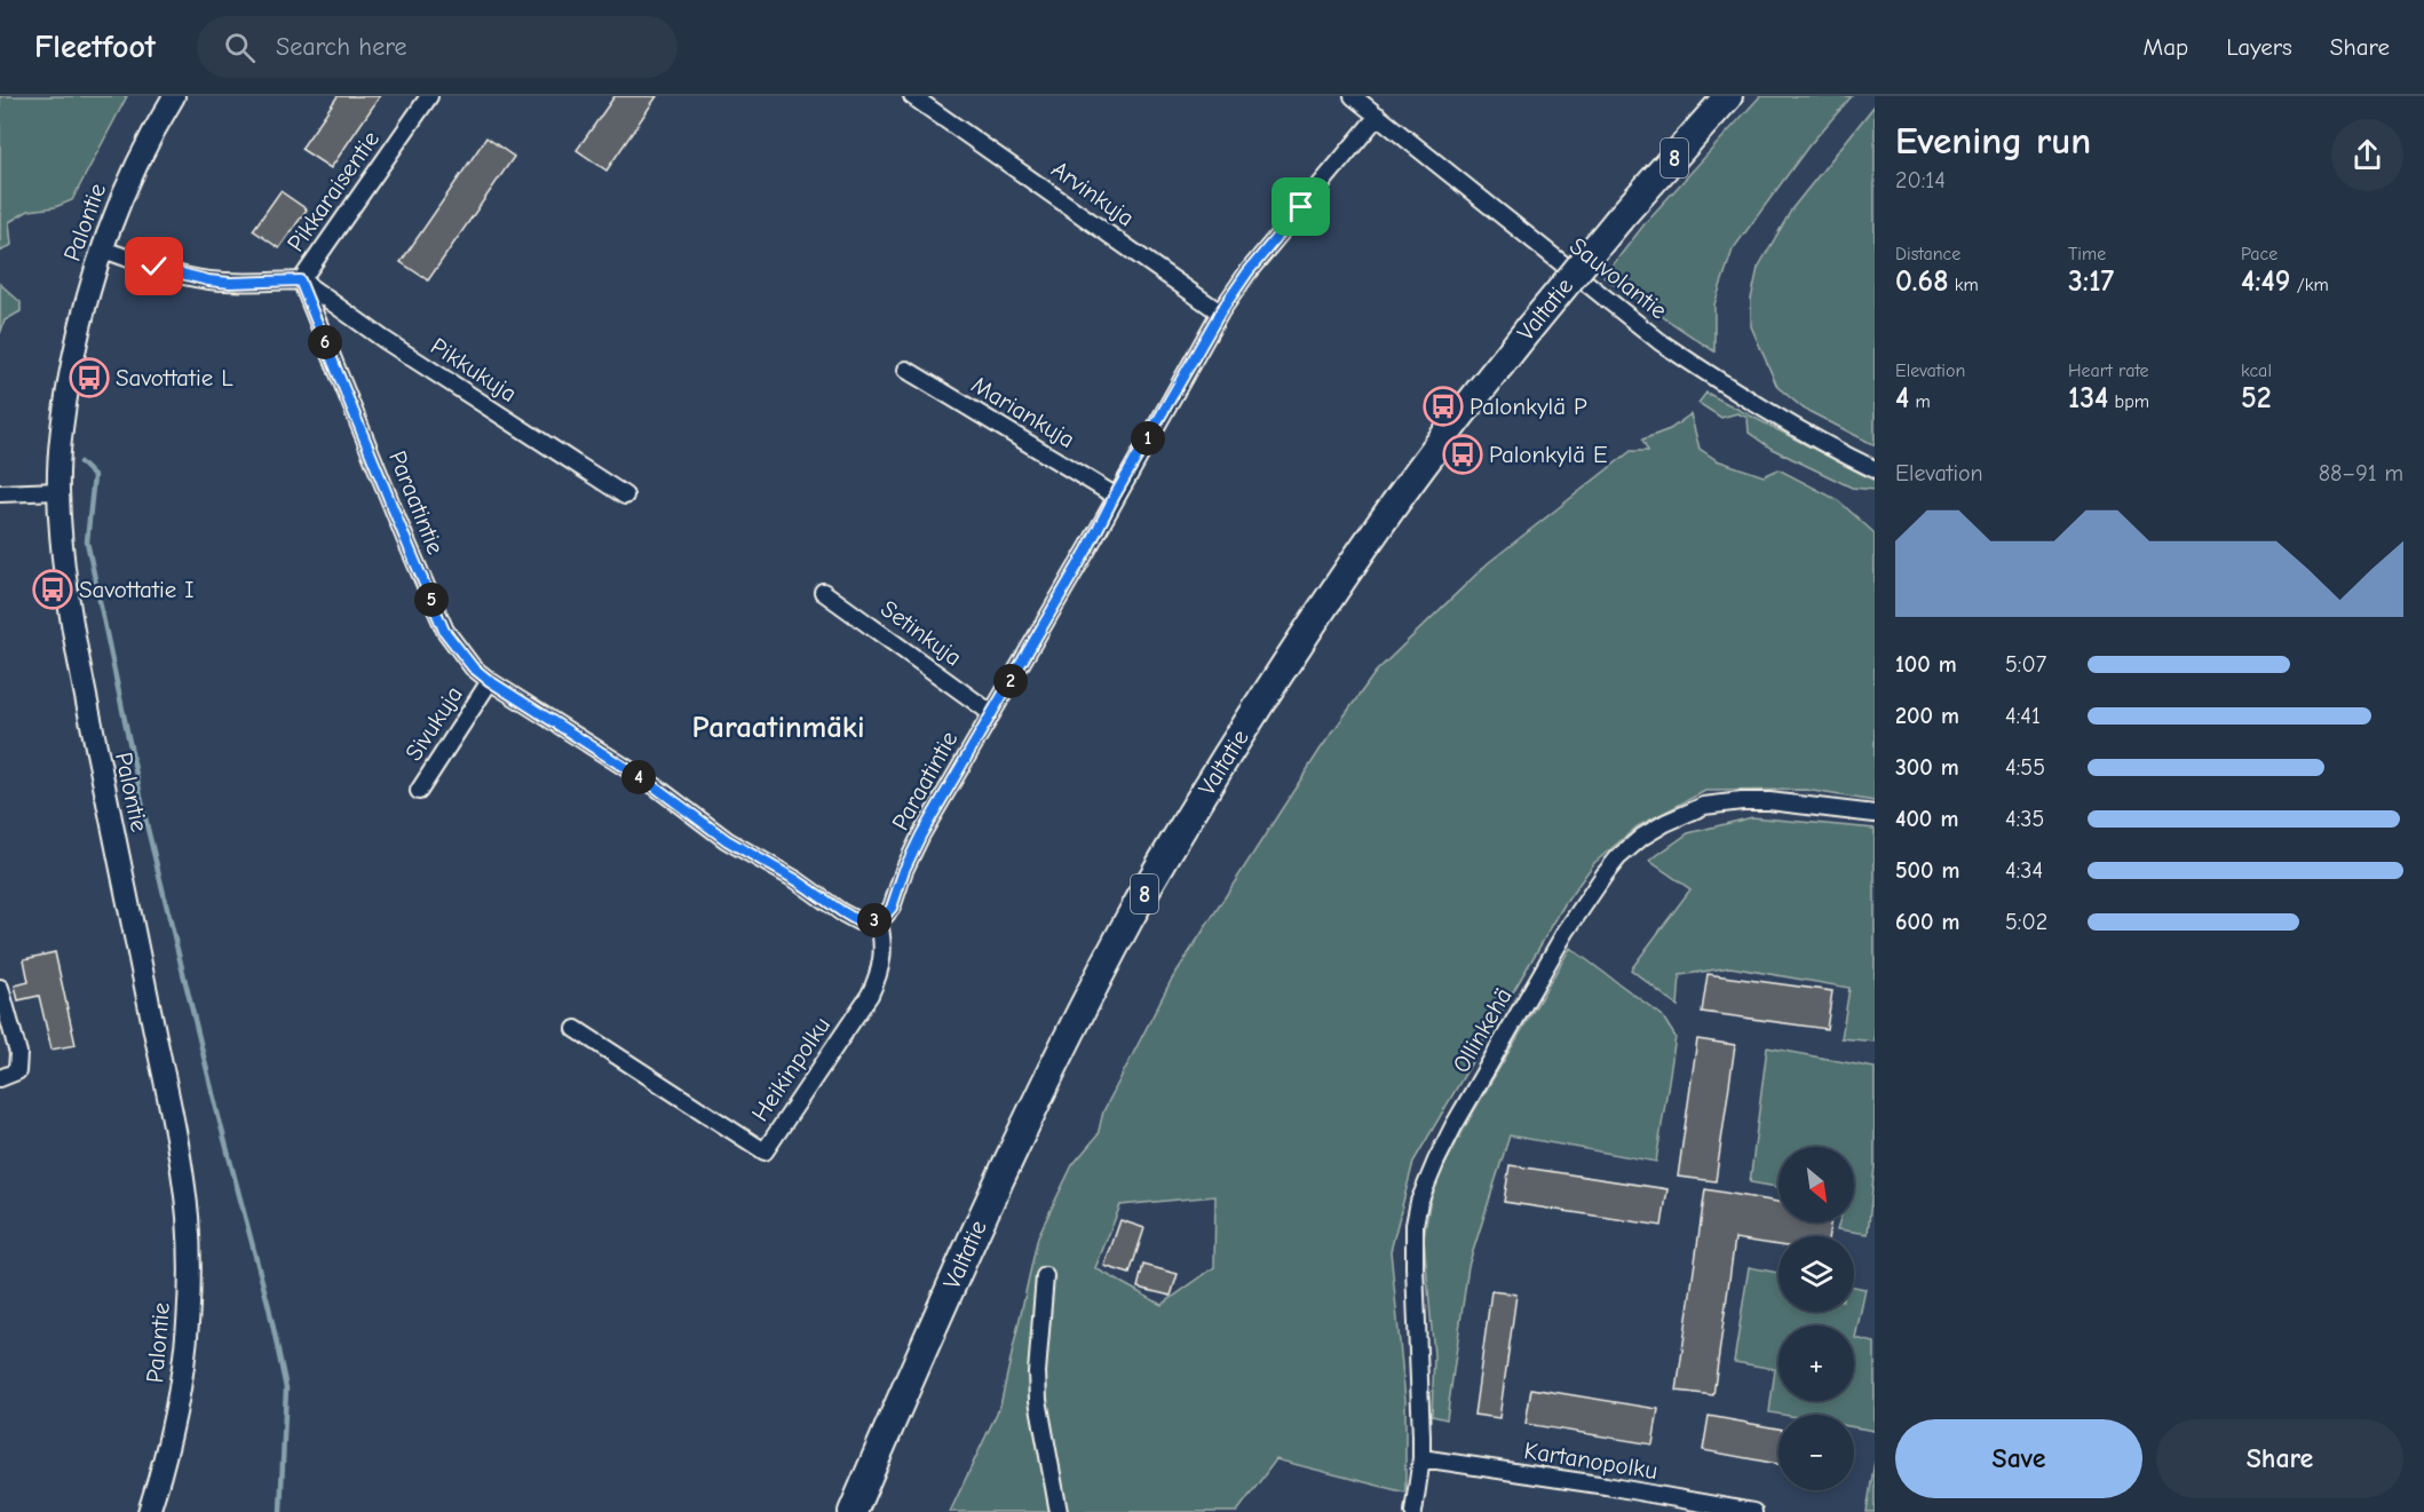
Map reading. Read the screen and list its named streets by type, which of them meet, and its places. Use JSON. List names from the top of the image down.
{
  "streets": {
    "highway": ["8", "Valtatie"],
    "street": [
      "Pikkaraisentie",
      "Arvinkuja",
      "Palontie",
      "Sauvolantie",
      "Pikkukuja",
      "Mariankuja",
      "Paraatintie",
      "Setinkuja",
      "Sivukuja",
      "Ollinkehä",
      "Heikinpolku",
      "Kartanopolku"
    ]
  },
  "crossings": [
    ["Pikkaraisentie", "Pikkukuja"],
    ["Pikkaraisentie", "Paraatintie"],
    ["Arvinkuja", "Paraatintie"],
    ["Sauvolantie", "Paraatintie"],
    ["Pikkukuja", "Paraatintie"],
    ["Mariankuja", "Paraatintie"],
    ["Paraatintie", "Setinkuja"],
    ["Paraatintie", "Sivukuja"],
    ["Paraatintie", "Heikinpolku"],
    ["Ollinkehä", "Kartanopolku"]
  ],
  "districts": ["Paraatinmäki"],
  "places": {
    "bus stop": [
      "Savottatie L",
      "Palonkylä P",
      "Palonkylä E",
      "Savottatie I"
    ]
  },
  "north": "bottom right",
  "page": {
    "header": "Fleetfoot",
    "search": "Search here",
    "nav": ["Map", "Layers", "Share"],
    "heading": ["Evening run", "20:14"],
    "stats": [
      ["Distance", "0.68 km"],
      ["Time", "3:17"],
      ["Pace", "4:49 /km"],
      ["Elevation", "4 m"],
      ["Heart rate", "134 bpm"],
      ["kcal", "52"]
    ],
    "pins": [
      "6",
      "1",
      "5",
      "2",
      "4",
      "3"
    ],
    "chart": ["Elevation", "88–91 m"],
    "list": [
      {
        "name": "100 m",
        "note": "5:07"
      },
      {
        "name": "200 m",
        "note": "4:41"
      },
      {
        "name": "300 m",
        "note": "4:55"
      },
      {
        "name": "400 m",
        "note": "4:35"
      },
      {
        "name": "500 m",
        "note": "4:34"
      },
      {
        "name": "600 m",
        "note": "5:02"
      }
    ],
    "map_buttons": ["+", "−"],
    "buttons": ["Save", "Share"]
  }
}
